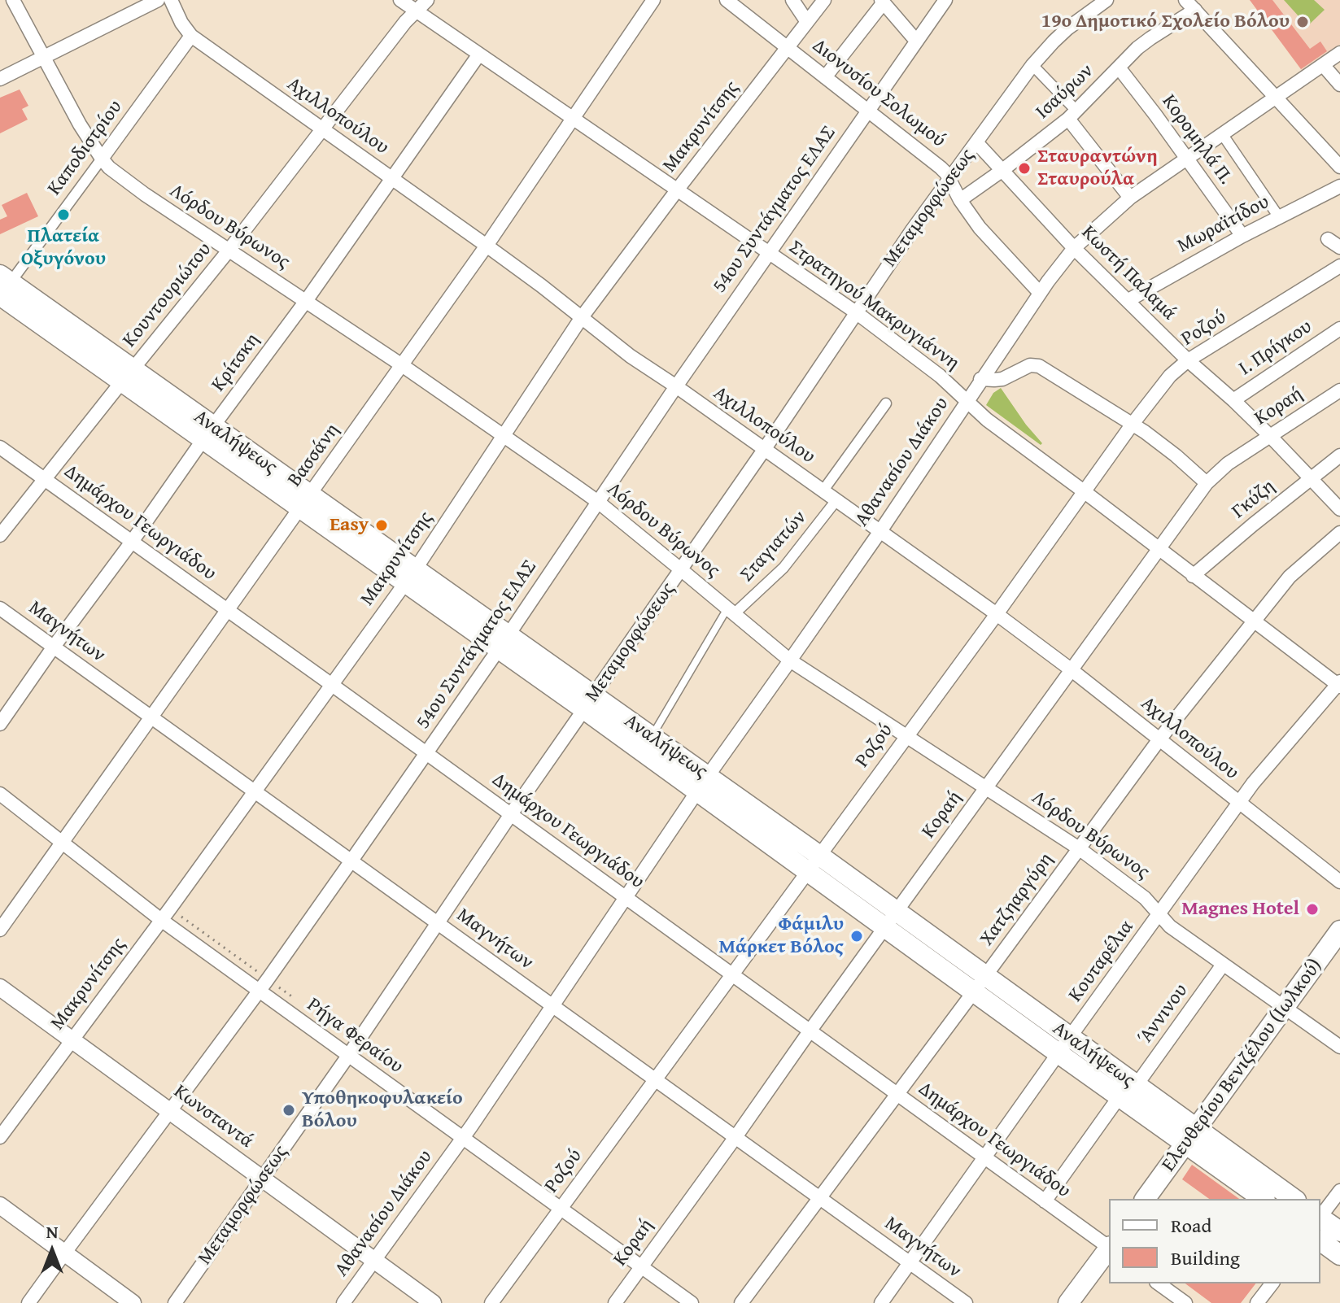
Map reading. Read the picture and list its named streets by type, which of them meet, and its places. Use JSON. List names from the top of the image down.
{
  "streets": {
    "main road": ["Αναλήψεως", "Ελευθερίου Βενιζέλου (Ιωλκού)"],
    "street": [
      "Ισαύρων",
      "Διονυσίου Σολωμού",
      "Αχιλλοπούλου",
      "Μακρυνίτσης",
      "Κορομηλά Π.",
      "Καποδιστρίου",
      "Μεταμορφώσεως",
      "54ου Συντάγματος ΕΛΑΣ",
      "Μωραϊτίδου",
      "Λόρδου Βύρωνος",
      "Κωστή Παλαμά",
      "Κουντουριώτου",
      "Στρατηγού Μακρυγιάννη",
      "Ροζού",
      "Ι. Πρίγκου",
      "Κρίτσκη",
      "Κοραή",
      "Βασσάνη",
      "Αθανασίου Διάκου",
      "Γκύζη",
      "Δημάρχου Γεωργιάδου",
      "Σταγιατών",
      "Μαγνήτων",
      "Χατζηαργύρη",
      "Κουταρέλια",
      "Άννινου",
      "Ρήγα Φεραίου",
      "Κωνσταντά"
    ]
  },
  "crossings": [
    ["Ισαύρων", "Διονυσίου Σολωμού"],
    ["Ισαύρων", "Κορομηλά Π."],
    ["Ισαύρων", "Κωστή Παλαμά"],
    ["Διονυσίου Σολωμού", "Μακρυνίτσης"],
    ["Διονυσίου Σολωμού", "Μεταμορφώσεως"],
    ["Διονυσίου Σολωμού", "54ου Συντάγματος ΕΛΑΣ"],
    ["Διονυσίου Σολωμού", "Αθανασίου Διάκου"],
    ["Αχιλλοπούλου", "Μακρυνίτσης"],
    ["Αχιλλοπούλου", "Καποδιστρίου"],
    ["Αχιλλοπούλου", "Μεταμορφώσεως"],
    ["Αχιλλοπούλου", "54ου Συντάγματος ΕΛΑΣ"],
    ["Αχιλλοπούλου", "Κουντουριώτου"],
    ["Αχιλλοπούλου", "Ροζού"],
    ["Αχιλλοπούλου", "Κρίτσκη"],
    ["Αχιλλοπούλου", "Κοραή"],
    ["Αχιλλοπούλου", "Βασσάνη"],
    ["Αχιλλοπούλου", "Αθανασίου Διάκου"],
    ["Αχιλλοπούλου", "Σταγιατών"],
    ["Αχιλλοπούλου", "Χατζηαργύρη"],
    ["Αχιλλοπούλου", "Κουταρέλια"],
    ["Μακρυνίτσης", "Λόρδου Βύρωνος"],
    ["Μακρυνίτσης", "Στρατηγού Μακρυγιάννη"],
    ["Μακρυνίτσης", "Αναλήψεως"],
    ["Μακρυνίτσης", "Δημάρχου Γεωργιάδου"],
    ["Μακρυνίτσης", "Μαγνήτων"],
    ["Μακρυνίτσης", "Ρήγα Φεραίου"],
    ["Μακρυνίτσης", "Κωνσταντά"],
    ["Κορομηλά Π.", "Μωραϊτίδου"],
    ["Κορομηλά Π.", "Αθανασίου Διάκου"],
    ["Καποδιστρίου", "Λόρδου Βύρωνος"],
    ["Καποδιστρίου", "Αναλήψεως"],
    ["Μεταμορφώσεως", "Λόρδου Βύρωνος"],
    ["Μεταμορφώσεως", "Κωστή Παλαμά"],
    ["Μεταμορφώσεως", "Στρατηγού Μακρυγιάννη"],
    ["Μεταμορφώσεως", "Αναλήψεως"],
    ["Μεταμορφώσεως", "Δημάρχου Γεωργιάδου"],
    ["Μεταμορφώσεως", "Μαγνήτων"],
    ["Μεταμορφώσεως", "Ρήγα Φεραίου"],
    ["Μεταμορφώσεως", "Κωνσταντά"],
    ["54ου Συντάγματος ΕΛΑΣ", "Λόρδου Βύρωνος"],
    ["54ου Συντάγματος ΕΛΑΣ", "Στρατηγού Μακρυγιάννη"],
    ["54ου Συντάγματος ΕΛΑΣ", "Αναλήψεως"],
    ["54ου Συντάγματος ΕΛΑΣ", "Δημάρχου Γεωργιάδου"],
    ["54ου Συντάγματος ΕΛΑΣ", "Μαγνήτων"],
    ["54ου Συντάγματος ΕΛΑΣ", "Ρήγα Φεραίου"],
    ["54ου Συντάγματος ΕΛΑΣ", "Κωνσταντά"],
    ["Μωραϊτίδου", "Κωστή Παλαμά"],
    ["Λόρδου Βύρωνος", "Κουντουριώτου"],
    ["Λόρδου Βύρωνος", "Ροζού"],
    ["Λόρδου Βύρωνος", "Κρίτσκη"],
    ["Λόρδου Βύρωνος", "Κοραή"],
    ["Λόρδου Βύρωνος", "Βασσάνη"],
    ["Λόρδου Βύρωνος", "Αθανασίου Διάκου"],
    ["Λόρδου Βύρωνος", "Σταγιατών"],
    ["Λόρδου Βύρωνος", "Χατζηαργύρη"],
    ["Λόρδου Βύρωνος", "Κουταρέλια"],
    ["Λόρδου Βύρωνος", "Άννινου"],
    ["Λόρδου Βύρωνος", "Ελευθερίου Βενιζέλου (Ιωλκού)"],
    ["Κωστή Παλαμά", "Ροζού"],
    ["Κωστή Παλαμά", "Ι. Πρίγκου"],
    ["Κωστή Παλαμά", "Κοραή"],
    ["Κωστή Παλαμά", "Αθανασίου Διάκου"],
    ["Κωστή Παλαμά", "Γκύζη"],
    ["Κουντουριώτου", "Στρατηγού Μακρυγιάννη"],
    ["Κουντουριώτου", "Αναλήψεως"],
    ["Κουντουριώτου", "Δημάρχου Γεωργιάδου"],
    ["Στρατηγού Μακρυγιάννη", "Ροζού"],
    ["Στρατηγού Μακρυγιάννη", "Κρίτσκη"],
    ["Στρατηγού Μακρυγιάννη", "Κοραή"],
    ["Στρατηγού Μακρυγιάννη", "Βασσάνη"],
    ["Στρατηγού Μακρυγιάννη", "Αθανασίου Διάκου"],
    ["Στρατηγού Μακρυγιάννη", "Γκύζη"],
    ["Στρατηγού Μακρυγιάννη", "Χατζηαργύρη"],
    ["Στρατηγού Μακρυγιάννη", "Κουταρέλια"],
    ["Ροζού", "Αναλήψεως"],
    ["Ροζού", "Δημάρχου Γεωργιάδου"],
    ["Ροζού", "Μαγνήτων"],
    ["Ροζού", "Ρήγα Φεραίου"],
    ["Κρίτσκη", "Αναλήψεως"],
    ["Κρίτσκη", "Δημάρχου Γεωργιάδου"],
    ["Κρίτσκη", "Μαγνήτων"],
    ["Κοραή", "Αναλήψεως"],
    ["Κοραή", "Δημάρχου Γεωργιάδου"],
    ["Κοραή", "Μαγνήτων"],
    ["Κοραή", "Ρήγα Φεραίου"],
    ["Αναλήψεως", "Βασσάνη"],
    ["Αναλήψεως", "Αθανασίου Διάκου"],
    ["Αναλήψεως", "Σταγιατών"],
    ["Αναλήψεως", "Χατζηαργύρη"],
    ["Αναλήψεως", "Κουταρέλια"],
    ["Αναλήψεως", "Άννινου"],
    ["Αναλήψεως", "Ελευθερίου Βενιζέλου (Ιωλκού)"],
    ["Βασσάνη", "Δημάρχου Γεωργιάδου"],
    ["Βασσάνη", "Μαγνήτων"],
    ["Βασσάνη", "Ρήγα Φεραίου"],
    ["Αθανασίου Διάκου", "Δημάρχου Γεωργιάδου"],
    ["Αθανασίου Διάκου", "Μαγνήτων"],
    ["Αθανασίου Διάκου", "Ρήγα Φεραίου"],
    ["Αθανασίου Διάκου", "Κωνσταντά"],
    ["Δημάρχου Γεωργιάδου", "Χατζηαργύρη"],
    ["Δημάρχου Γεωργιάδου", "Κουταρέλια"],
    ["Δημάρχου Γεωργιάδου", "Άννινου"],
    ["Μαγνήτων", "Χατζηαργύρη"],
    ["Μαγνήτων", "Κουταρέλια"]
  ],
  "places": [
    "19ο Δημοτικό Σχολείο Βόλου",
    "Σταυραντώνη Σταυρούλα",
    "Πλατεία Οξυγόνου",
    "Easy",
    "Magnes Hotel",
    "Φάμιλυ Μάρκετ Βόλος",
    "Υποθηκοφυλακείο Βόλου"
  ],
  "legend": ["Road", "Building"],
  "north": "top"
}
